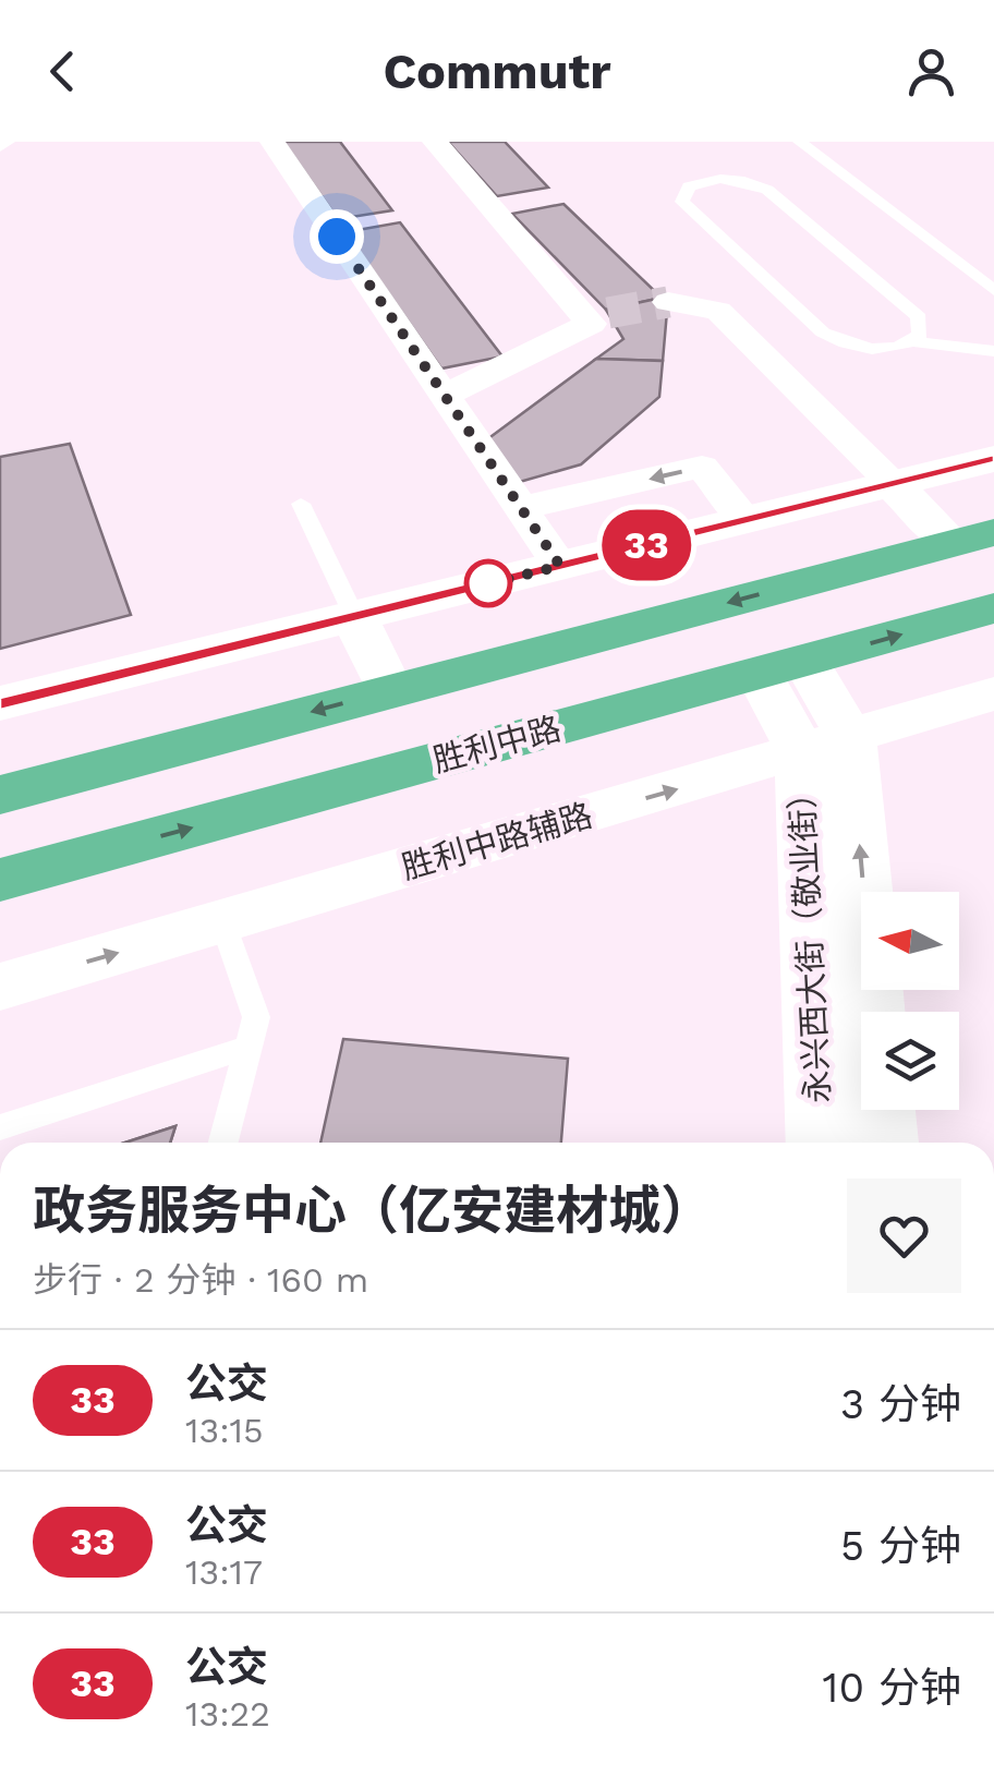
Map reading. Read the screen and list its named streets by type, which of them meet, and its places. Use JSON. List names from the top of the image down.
{
  "streets": {
    "highway": ["胜利中路"],
    "main road": ["胜利中路辅路", "永兴西大街（敬业街）"]
  },
  "crossings": [
    ["胜利中路", "永兴西大街（敬业街）"],
    ["胜利中路辅路", "永兴西大街（敬业街）"]
  ],
  "lines": ["bus line 33"],
  "north": "left",
  "page": {
    "header": "Commutr",
    "on_map": "33",
    "heading": ["政务服务中心（亿安建材城）", "步行 · 2 分钟 · 160 m"],
    "list": [
      {
        "mark": "33",
        "name": "公交",
        "note": "13:15",
        "value": "3 分钟"
      },
      {
        "mark": "33",
        "name": "公交",
        "note": "13:17",
        "value": "5 分钟"
      },
      {
        "mark": "33",
        "name": "公交",
        "note": "13:22",
        "value": "10 分钟"
      }
    ]
  }
}
